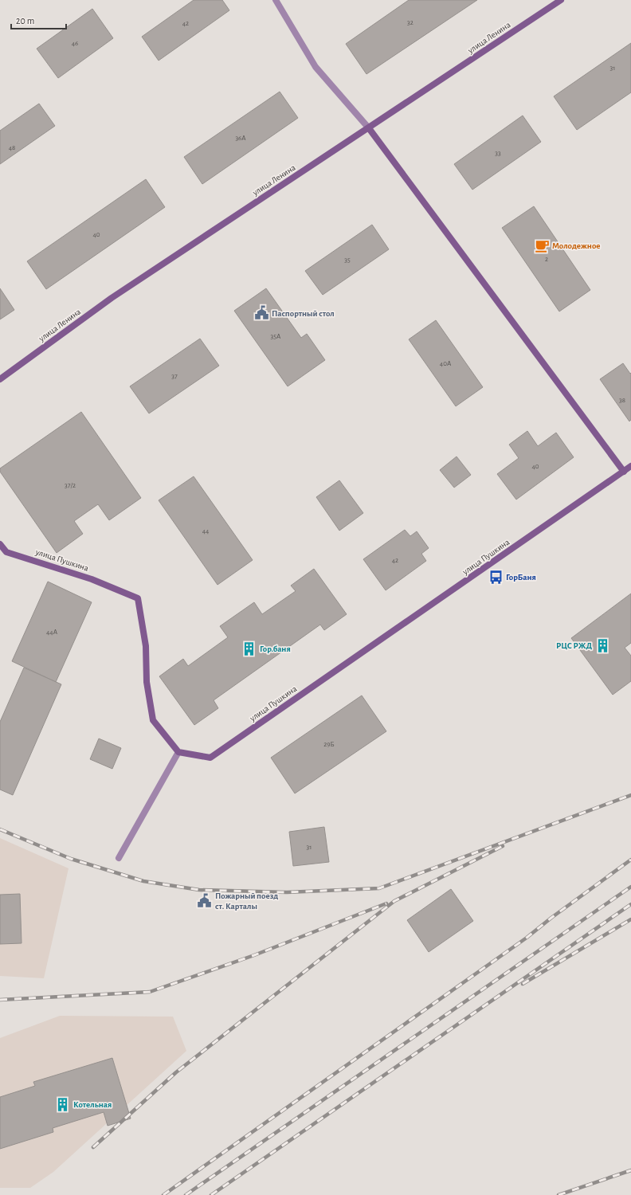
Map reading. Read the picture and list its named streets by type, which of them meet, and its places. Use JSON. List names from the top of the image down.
{
  "streets": {
    "street": ["улица Ленина", "улица Пушкина"]
  },
  "places": {
    "cafe": ["Молодежное"],
    "public building": ["Паспортный стол", "Пожарный поезд ст. Карталы"],
    "bus stop": ["ГорБаня"],
    "building": ["РЦС РЖД", "Гор.баня", "Котельная"]
  },
  "house_numbers": [
    "32",
    "42",
    "46",
    "31",
    "36А",
    "48",
    "33",
    "40",
    "2",
    "35",
    "35А",
    "40А",
    "37",
    "38",
    "40",
    "37/2",
    "44",
    "42",
    "44А",
    "29Б",
    "31"
  ],
  "scale_bar": "20 m"
}
